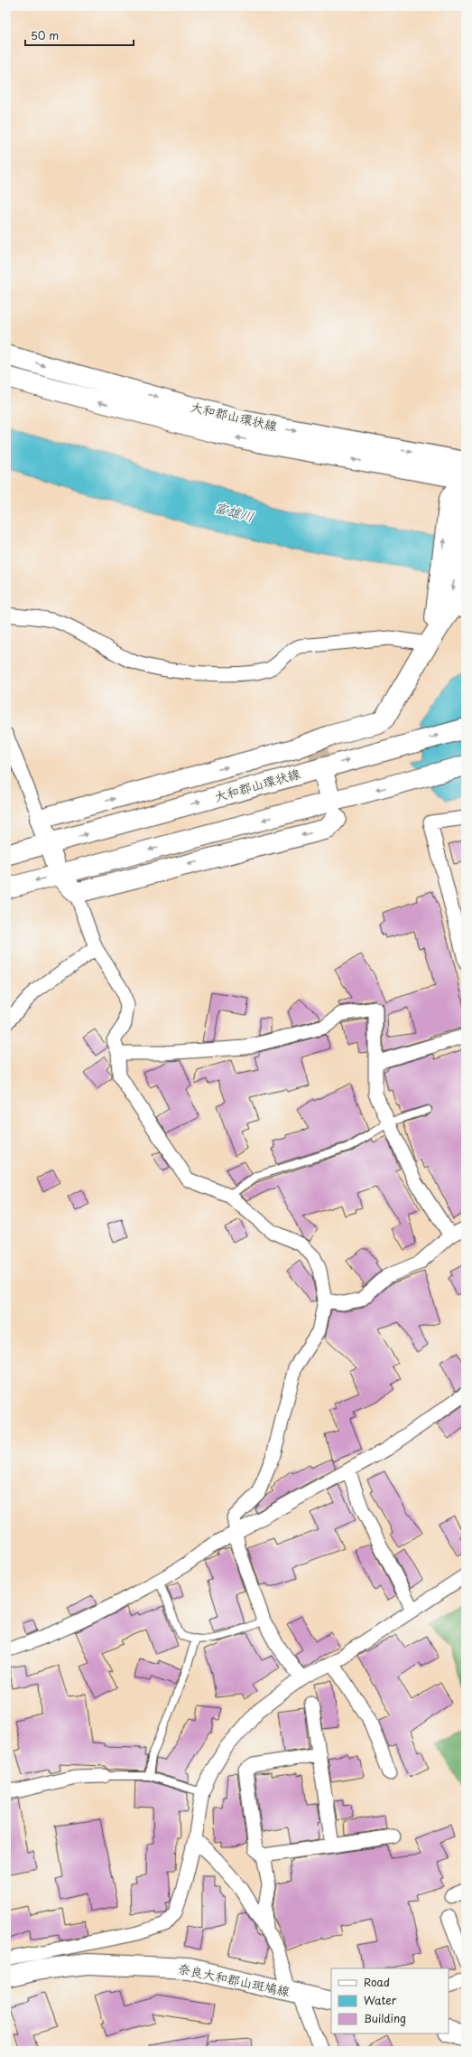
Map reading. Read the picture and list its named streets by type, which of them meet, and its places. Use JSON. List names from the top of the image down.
{
  "streets": {
    "main road": ["大和郡山環状線", "奈良大和郡山斑鳩線"]
  },
  "water": ["富雄川"],
  "legend": ["Road", "Water", "Building"],
  "scale_bar": "50 m"
}
